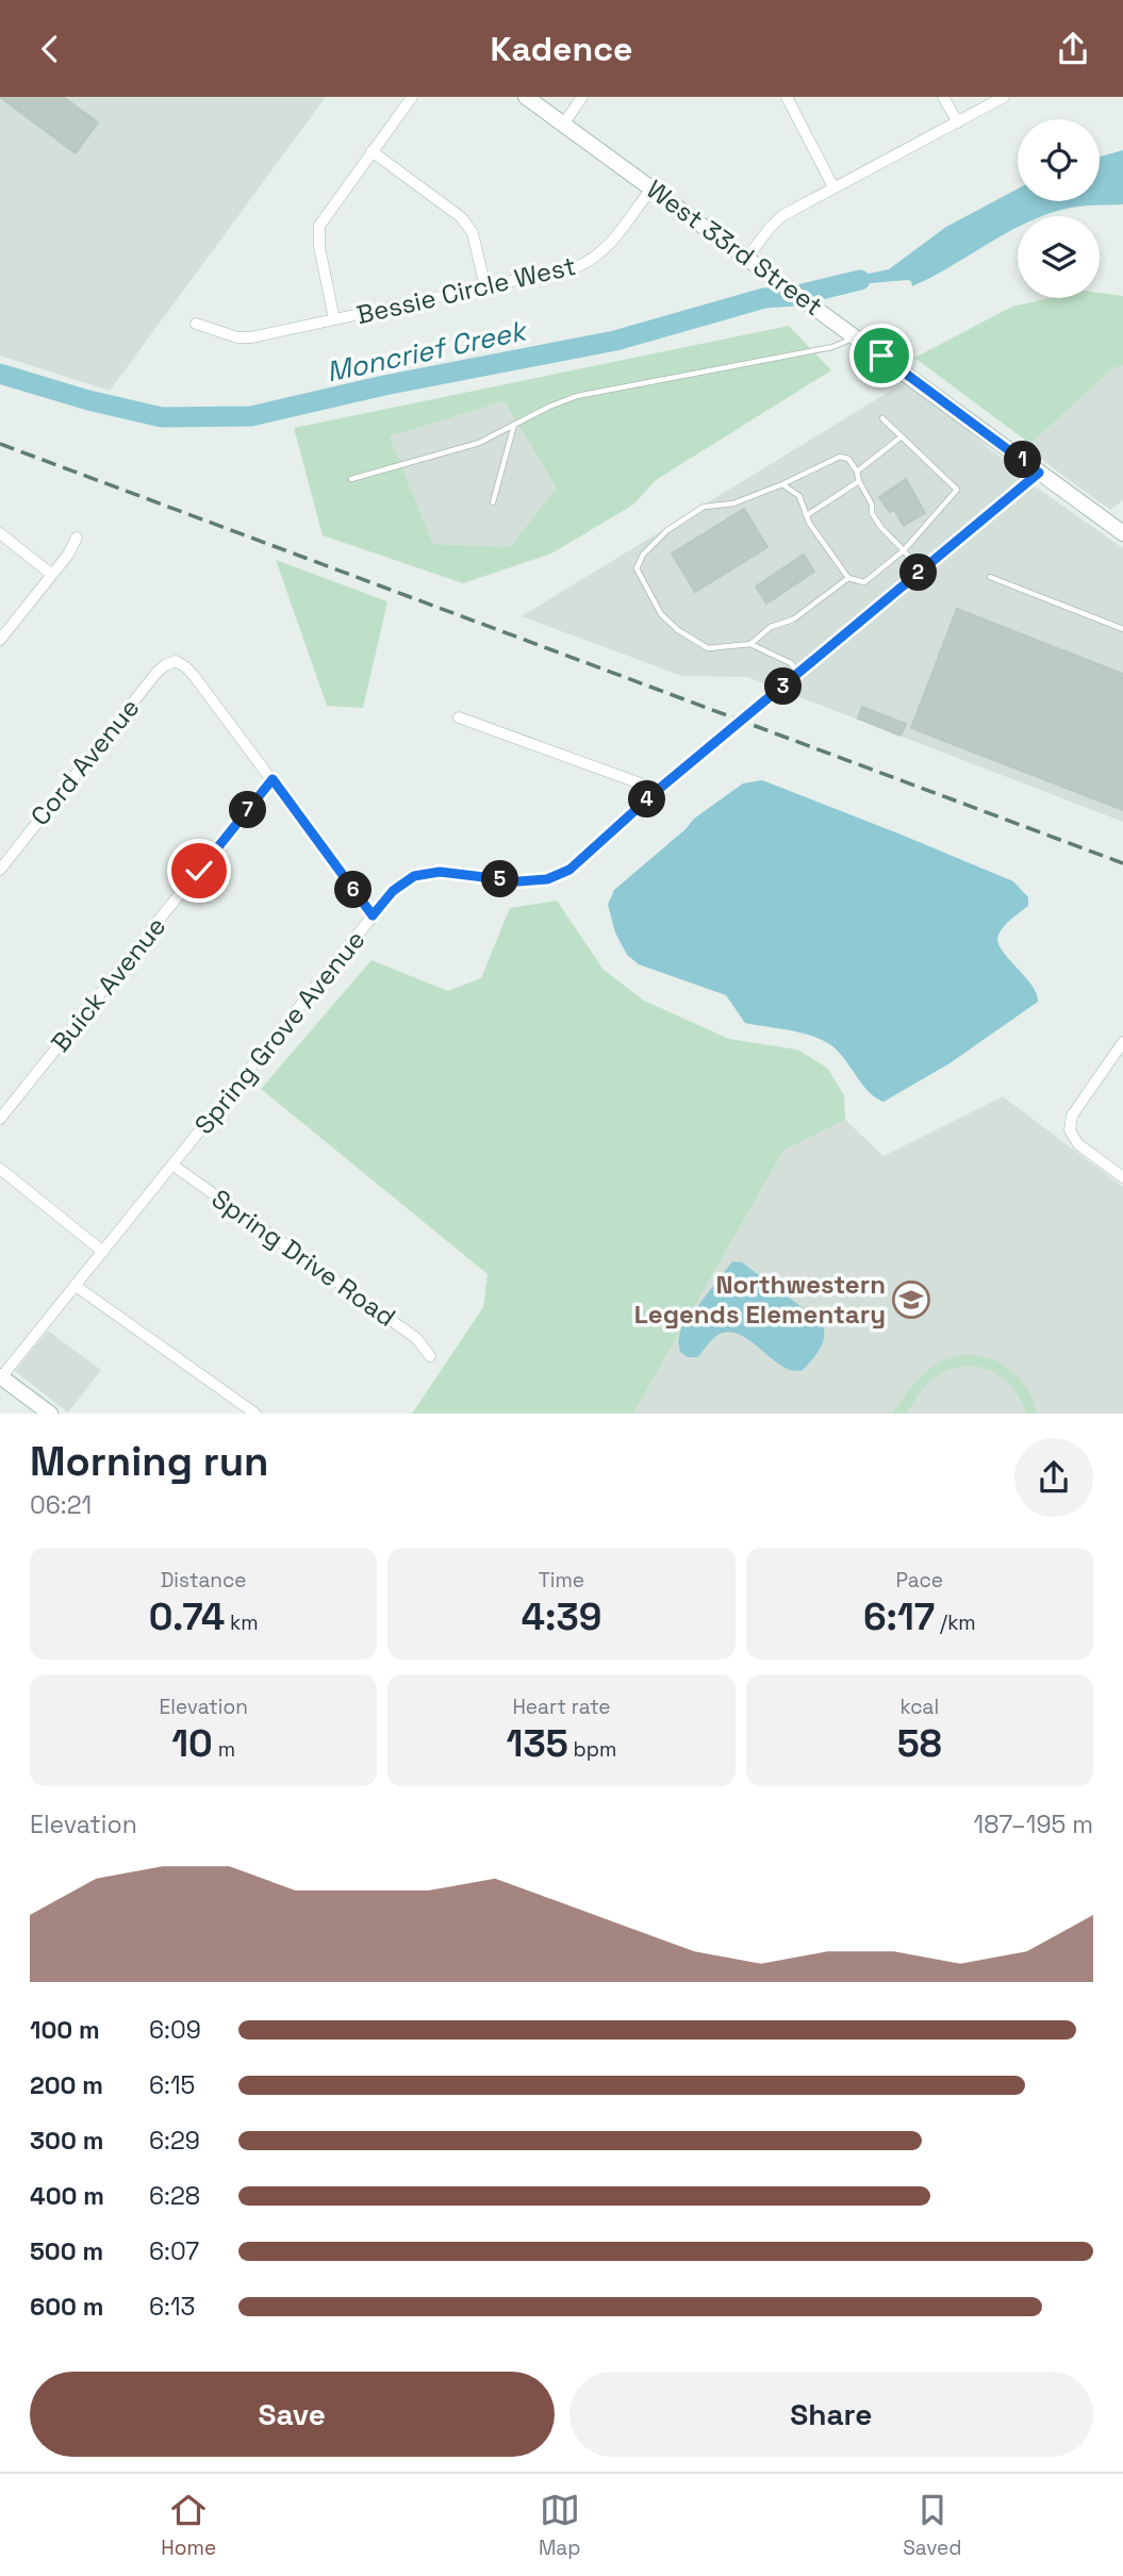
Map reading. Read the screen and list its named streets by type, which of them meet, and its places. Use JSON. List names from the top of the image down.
{
  "streets": {
    "street": [
      "West 33rd Street",
      "Bessie Circle West",
      "Cord Avenue",
      "Buick Avenue",
      "Spring Grove Avenue",
      "Spring Drive Road"
    ]
  },
  "crossings": [
    ["West 33rd Street", "Bessie Circle West"],
    ["West 33rd Street", "Spring Grove Avenue"],
    ["Cord Avenue", "Buick Avenue"],
    ["Spring Grove Avenue", "Spring Drive Road"]
  ],
  "water": ["Moncrief Creek"],
  "places": {
    "school or university": ["Northwestern Legends Elementary"]
  },
  "page": {
    "header": "Kadence",
    "pins": [
      "1",
      "2",
      "3",
      "4",
      "7",
      "5",
      "6"
    ],
    "heading": ["Morning run", "06:21"],
    "stats": [
      ["Distance", "0.74 km"],
      ["Time", "4:39"],
      ["Pace", "6:17 /km"],
      ["Elevation", "10 m"],
      ["Heart rate", "135 bpm"],
      ["kcal", "58"]
    ],
    "chart": ["Elevation", "187–195 m"],
    "list": [
      {
        "name": "100 m",
        "note": "6:09"
      },
      {
        "name": "200 m",
        "note": "6:15"
      },
      {
        "name": "300 m",
        "note": "6:29"
      },
      {
        "name": "400 m",
        "note": "6:28"
      },
      {
        "name": "500 m",
        "note": "6:07"
      },
      {
        "name": "600 m",
        "note": "6:13"
      }
    ],
    "buttons": ["Save", "Share"],
    "tabs": ["Home", "Map", "Saved"]
  }
}
